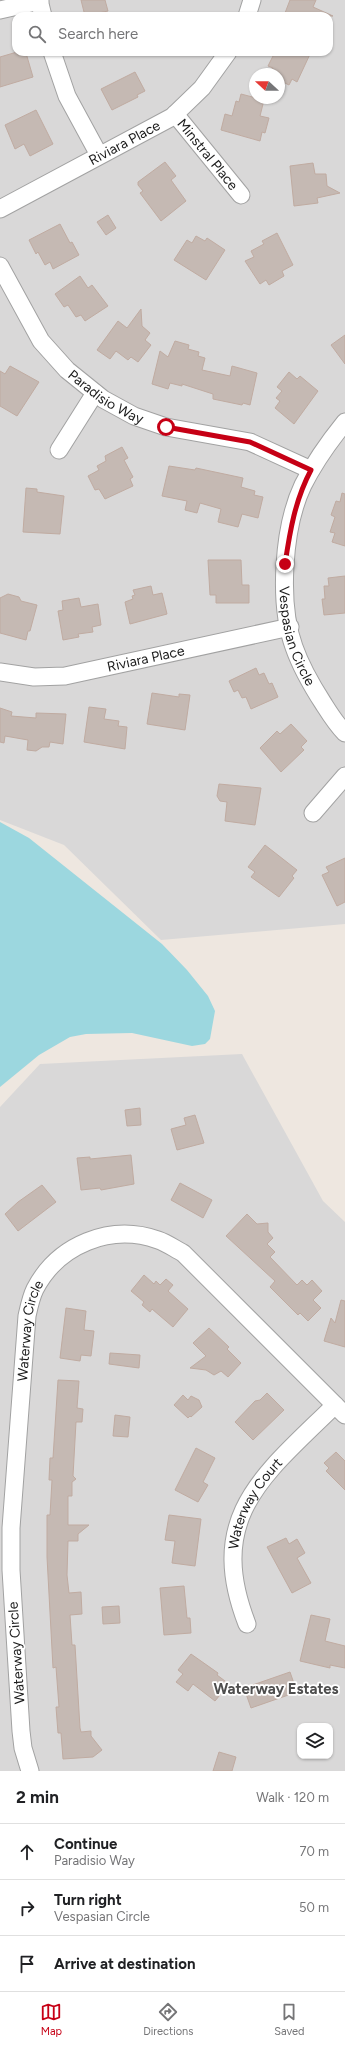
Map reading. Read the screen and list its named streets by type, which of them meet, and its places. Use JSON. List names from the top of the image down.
{
  "streets": {
    "street": [
      "Riviara Place",
      "Minstral Place",
      "Paradisio Way",
      "Vespasian Circle",
      "Waterway Circle",
      "Waterway Court"
    ]
  },
  "crossings": [
    ["Riviara Place", "Minstral Place"],
    ["Riviara Place", "Vespasian Circle"],
    ["Paradisio Way", "Vespasian Circle"],
    ["Waterway Circle", "Waterway Court"]
  ],
  "districts": ["Waterway Estates"],
  "north": "left",
  "page": {
    "search": "Search here",
    "heading": ["2 min", "Walk · 120 m"],
    "list": [
      ["Continue", "Paradisio Way", "70 m"],
      ["Turn right", "Vespasian Circle", "50 m"],
      "Arrive at destination"
    ],
    "nav": ["Map", "Directions", "Saved"]
  }
}
